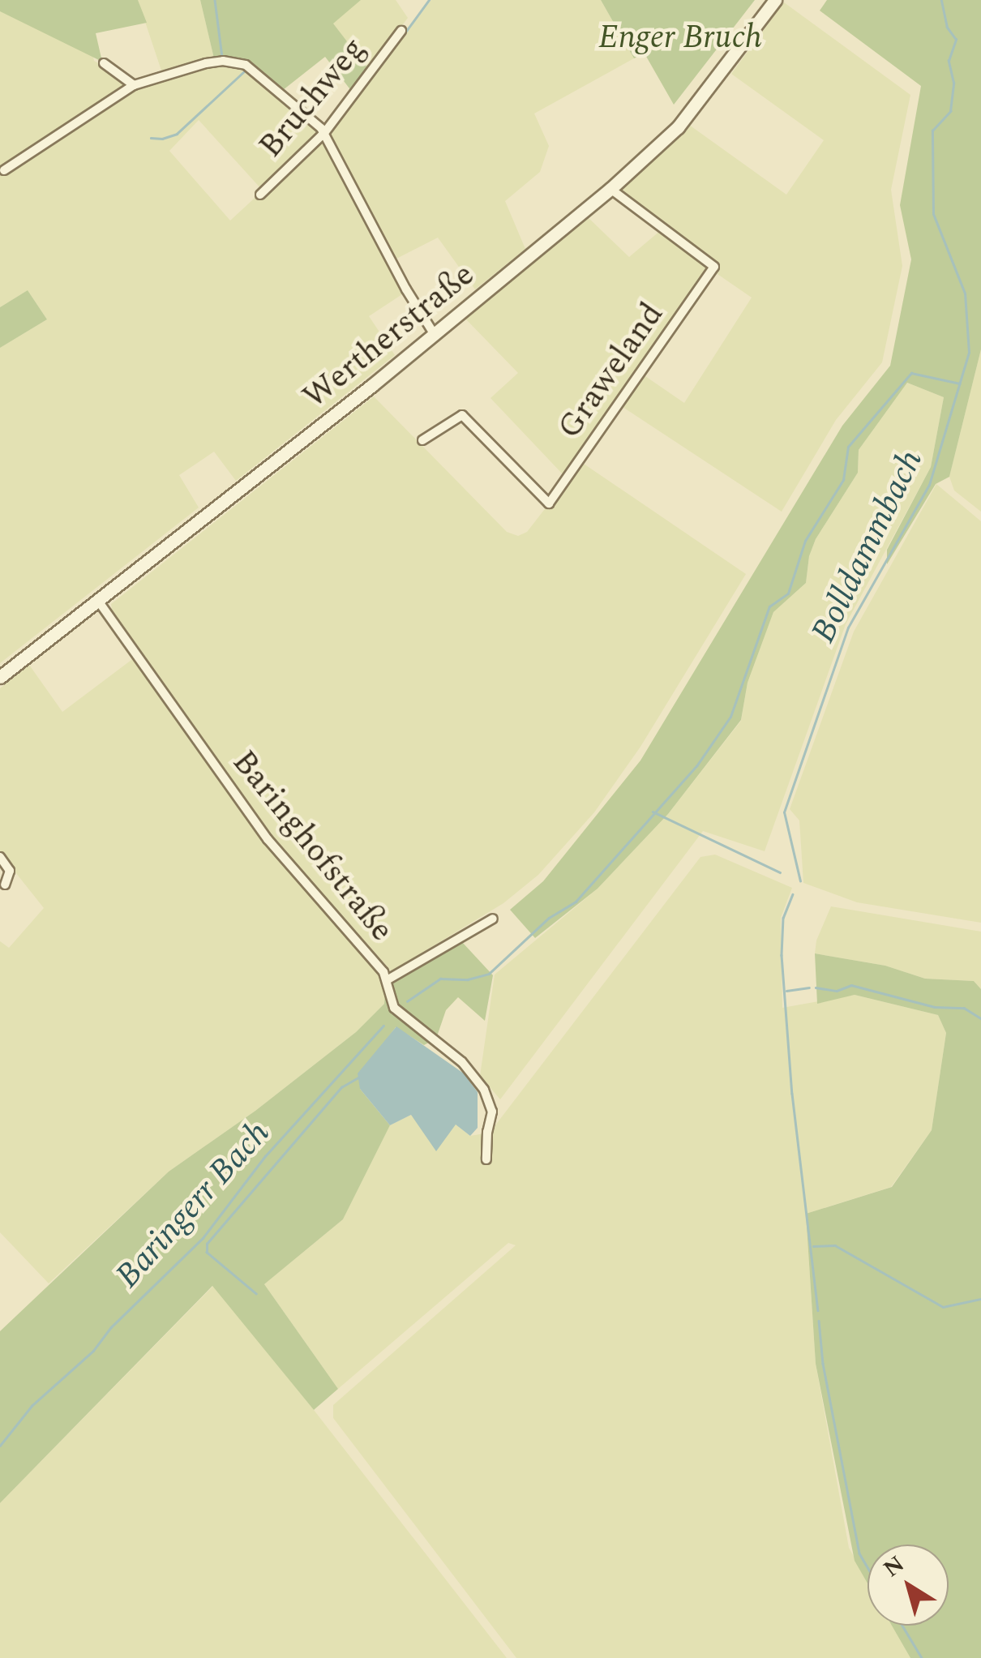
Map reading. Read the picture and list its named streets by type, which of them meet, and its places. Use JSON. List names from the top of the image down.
{
  "streets": {
    "main road": ["Wertherstraße"],
    "street": ["Bruchweg", "Graweland", "Baringhofstraße"]
  },
  "crossings": [
    ["Wertherstraße", "Graweland"],
    ["Wertherstraße", "Baringhofstraße"]
  ],
  "water": ["Bolldammbach", "Baringerr Bach"],
  "parks": ["Enger Bruch"],
  "north": "top left"
}
